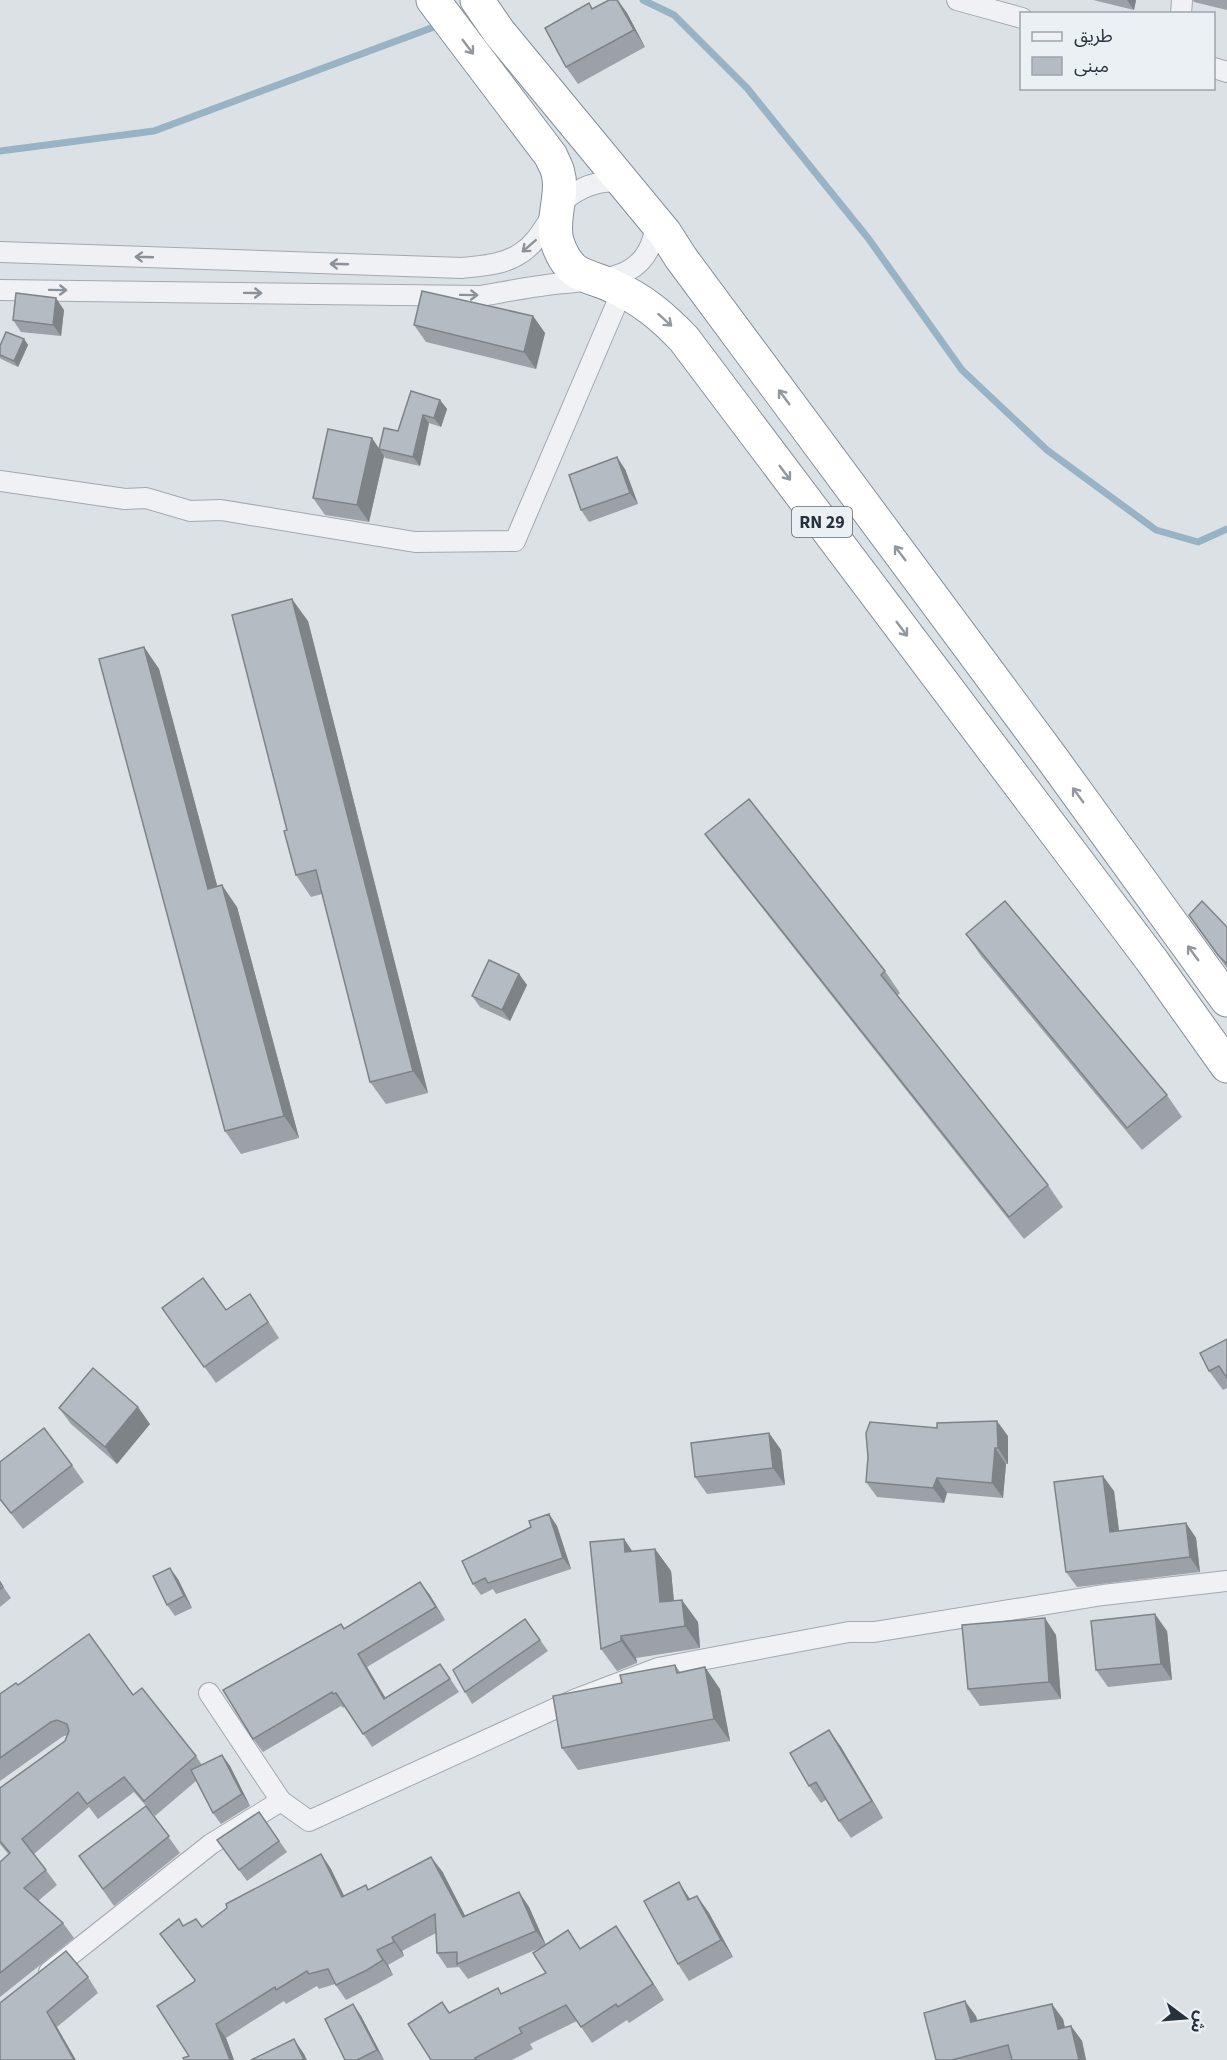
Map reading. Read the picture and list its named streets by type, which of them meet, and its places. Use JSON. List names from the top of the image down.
{
  "streets": {
    "highway": ["RN 29"]
  },
  "legend": ["طريق", "مبنى"],
  "north": "right"
}
